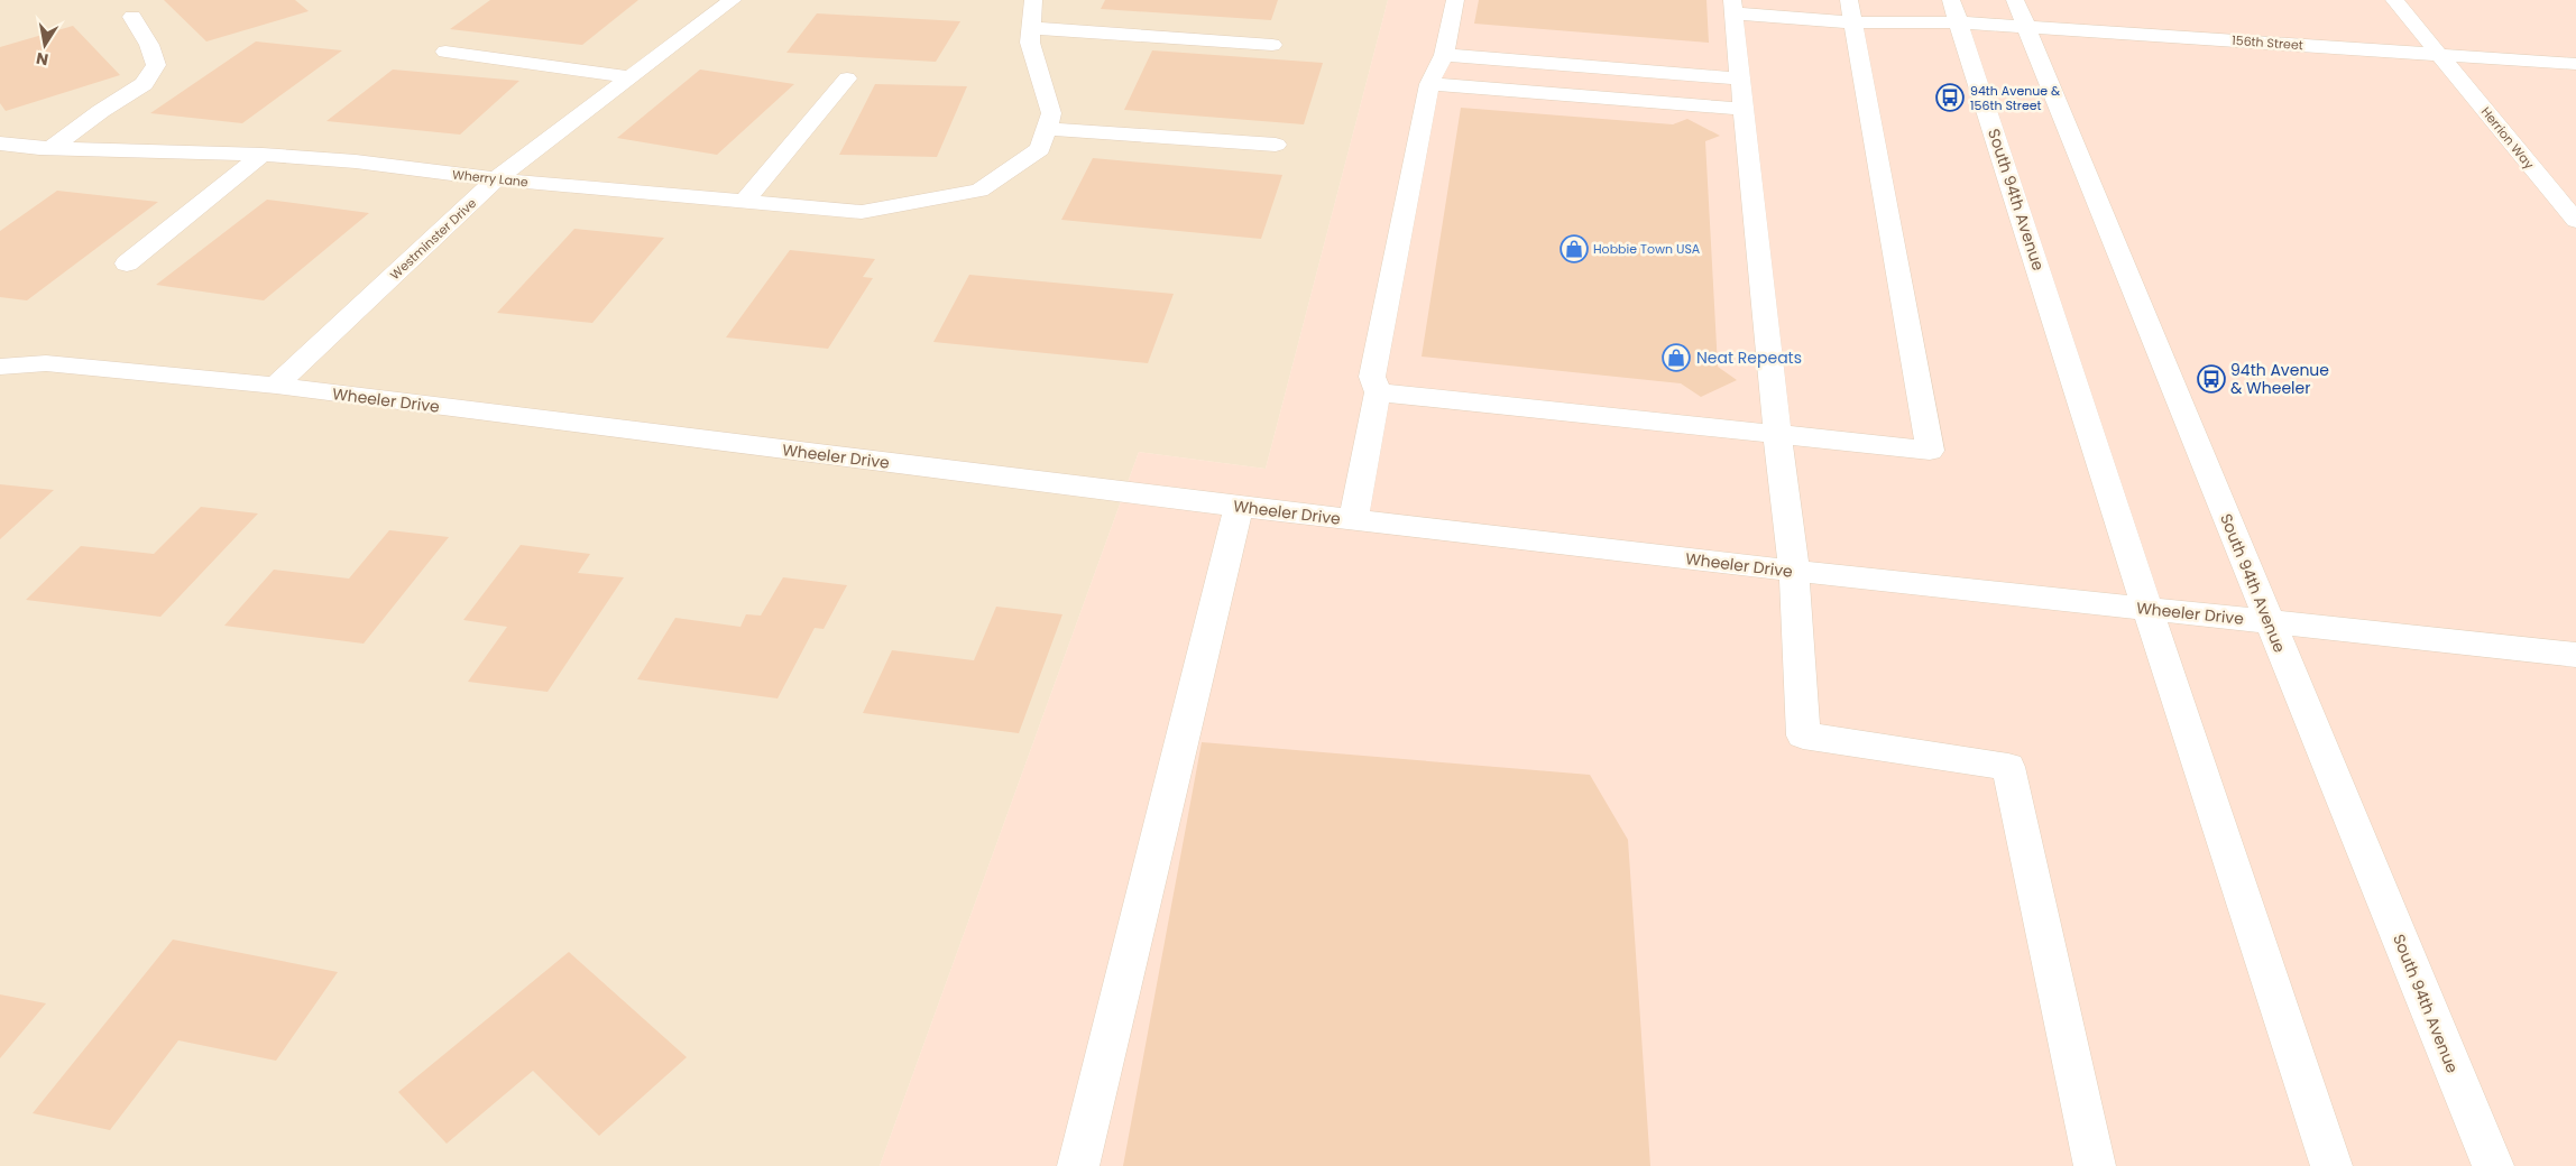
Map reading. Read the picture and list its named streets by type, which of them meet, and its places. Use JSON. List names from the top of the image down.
{
  "streets": {
    "street": [
      "156th Street",
      "Herrion Way",
      "Wherry Lane",
      "South 94th Avenue",
      "Westminster Drive",
      "Wheeler Drive"
    ]
  },
  "crossings": [
    ["156th Street", "Herrion Way"],
    ["156th Street", "South 94th Avenue"],
    ["Wherry Lane", "Westminster Drive"],
    ["South 94th Avenue", "Wheeler Drive"],
    ["Westminster Drive", "Wheeler Drive"]
  ],
  "places": {
    "bus stop": ["94th Avenue & 156th Street", "94th Avenue & Wheeler"],
    "shop": ["Hobbie Town USA", "Neat Repeats"]
  },
  "north": "bottom"
}
